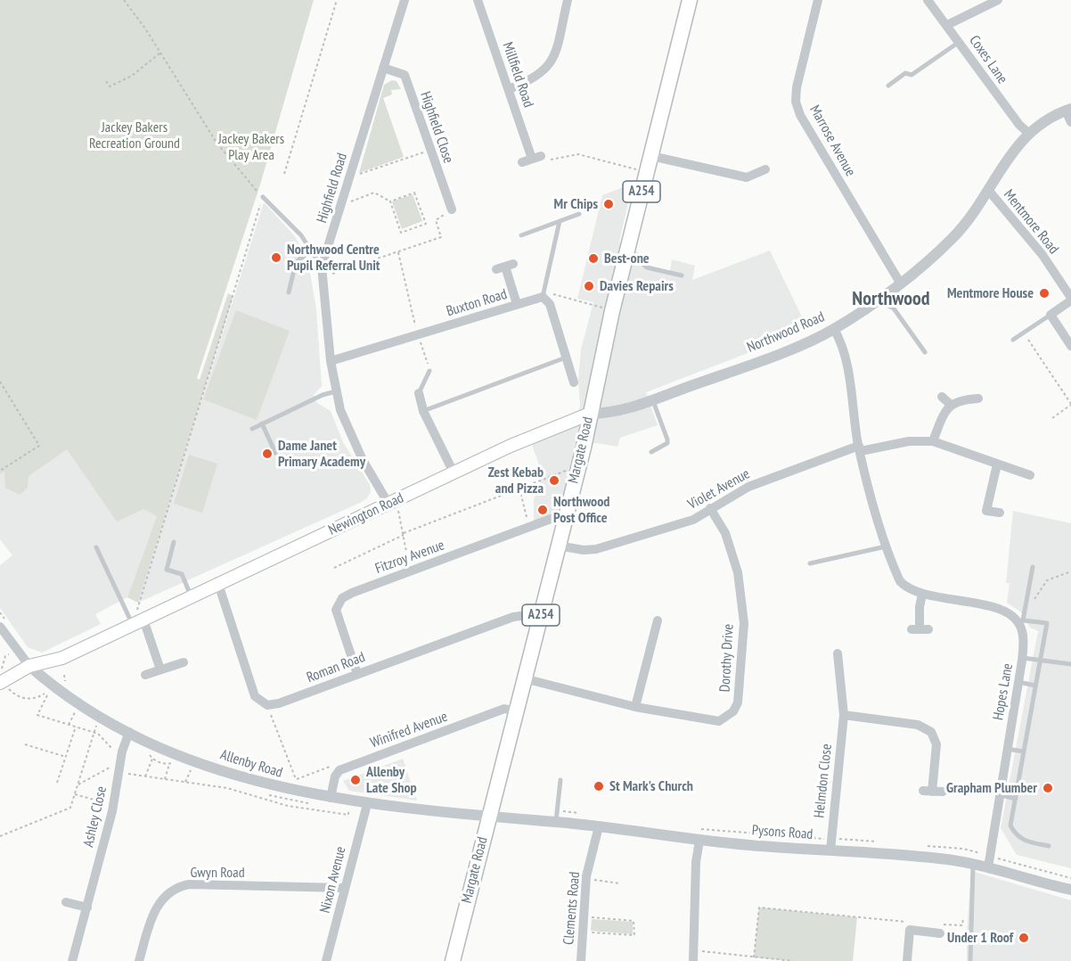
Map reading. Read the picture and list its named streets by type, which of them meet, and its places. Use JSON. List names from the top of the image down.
{
  "streets": {
    "main road": ["A254", "Margate Road", "Newington Road"],
    "street": [
      "Coxes Lane",
      "Millfield Road",
      "Highfield Close",
      "Marrose Avenue",
      "Highfield Road",
      "Mentmore Road",
      "Buxton Road",
      "Northwood Road",
      "Violet Avenue",
      "Fitzroy Avenue",
      "Dorothy Drive",
      "Roman Road",
      "Hopes Lane",
      "Winifred Avenue",
      "Allenby Road",
      "Helmdon Close",
      "Ashley Close",
      "Pysons Road",
      "Gwyn Road",
      "Nixon Avenue",
      "Clements Road"
    ]
  },
  "crossings": [
    ["Coxes Lane", "Northwood Road"],
    ["Highfield Close", "Highfield Road"],
    ["Marrose Avenue", "Northwood Road"],
    ["Highfield Road", "Buxton Road"],
    ["Highfield Road", "Newington Road"],
    ["Mentmore Road", "Northwood Road"],
    ["Northwood Road", "Margate Road"],
    ["Northwood Road", "Newington Road"],
    ["Margate Road", "Violet Avenue"],
    ["Margate Road", "Newington Road"],
    ["Margate Road", "Fitzroy Avenue"],
    ["Margate Road", "Dorothy Drive"],
    ["Margate Road", "Roman Road"],
    ["Margate Road", "Winifred Avenue"],
    ["Margate Road", "Allenby Road"],
    ["Margate Road", "Pysons Road"],
    ["Violet Avenue", "Dorothy Drive"],
    ["Newington Road", "Allenby Road"],
    ["Fitzroy Avenue", "Roman Road"],
    ["Hopes Lane", "Pysons Road"],
    ["Allenby Road", "Ashley Close"],
    ["Allenby Road", "Pysons Road"],
    ["Allenby Road", "Nixon Avenue"],
    ["Helmdon Close", "Pysons Road"],
    ["Pysons Road", "Clements Road"],
    ["Gwyn Road", "Nixon Avenue"]
  ],
  "districts": ["Northwood"],
  "parks": ["Jackey Bakers Recreation Ground", "Jackey Bakers Play Area"],
  "places": [
    "Mr Chips",
    "Northwood Centre Pupil Referral Unit",
    "Best-one",
    "Davies Repairs",
    "Mentmore House",
    "Dame Janet Primary Academy",
    "Zest Kebab and Pizza",
    "Northwood Post Office",
    "Allenby Late Shop",
    "St Mark's Church",
    "Grapham Plumber",
    "Under 1 Roof"
  ]
}
